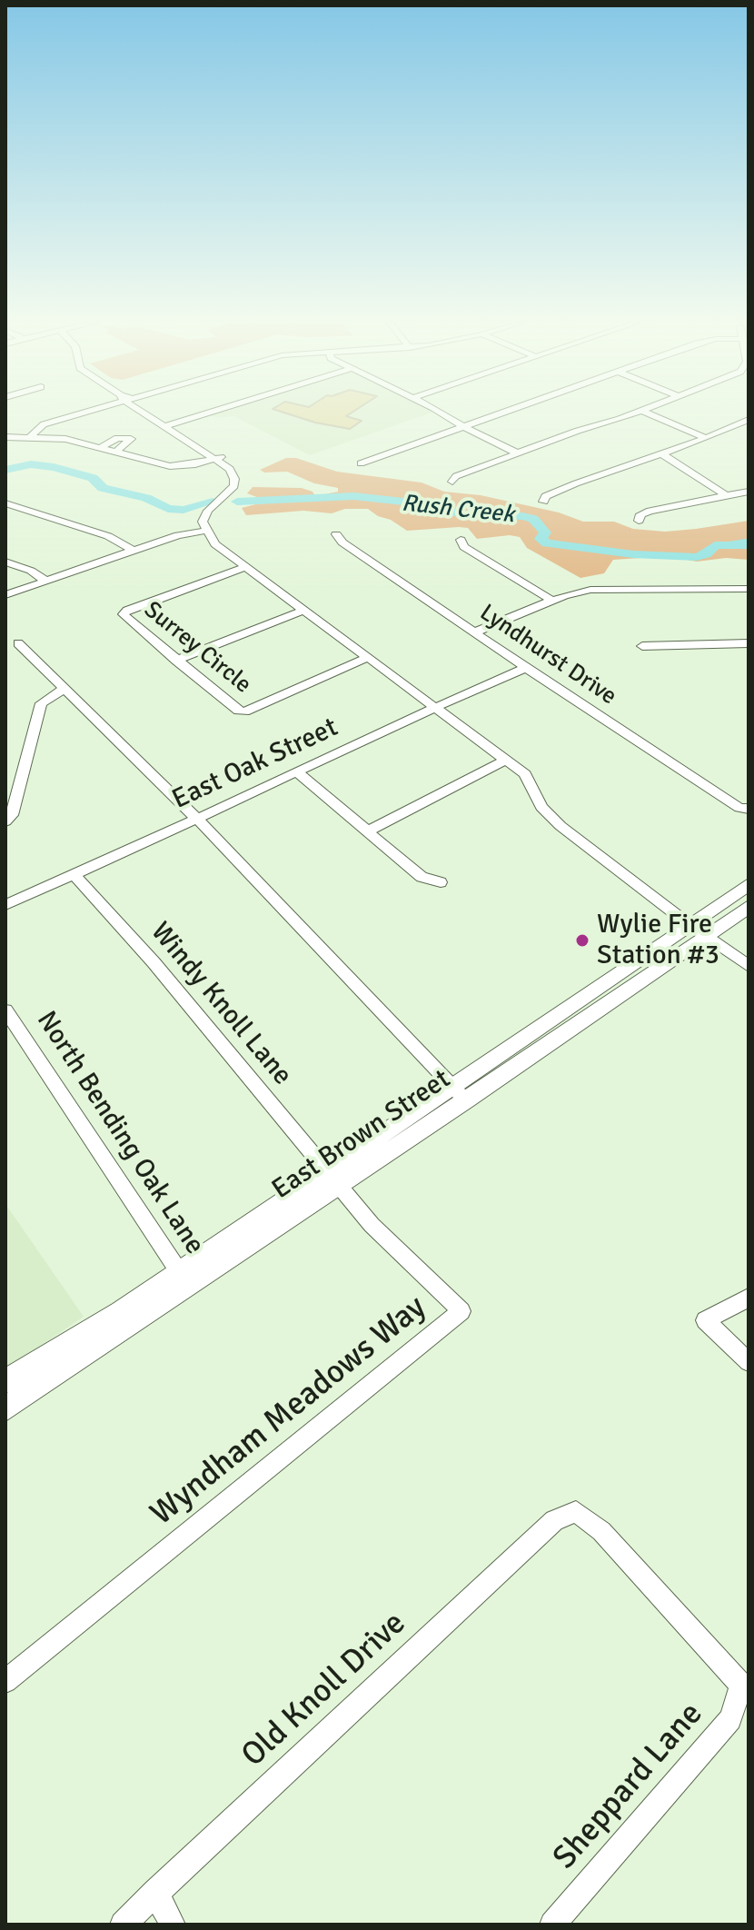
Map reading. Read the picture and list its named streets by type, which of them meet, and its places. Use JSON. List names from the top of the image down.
{
  "streets": {
    "main road": ["East Brown Street"],
    "street": [
      "Surrey Circle",
      "Lyndhurst Drive",
      "East Oak Street",
      "Windy Knoll Lane",
      "North Bending Oak Lane",
      "Wyndham Meadows Way",
      "Old Knoll Drive",
      "Sheppard Lane"
    ]
  },
  "crossings": [
    ["Lyndhurst Drive", "East Oak Street"],
    ["East Oak Street", "Windy Knoll Lane"],
    ["Windy Knoll Lane", "East Brown Street"],
    ["Windy Knoll Lane", "Wyndham Meadows Way"],
    ["North Bending Oak Lane", "East Brown Street"],
    ["East Brown Street", "Wyndham Meadows Way"],
    ["Old Knoll Drive", "Sheppard Lane"]
  ],
  "water": ["Rush Creek"],
  "places": ["Wylie Fire Station #3"]
}
